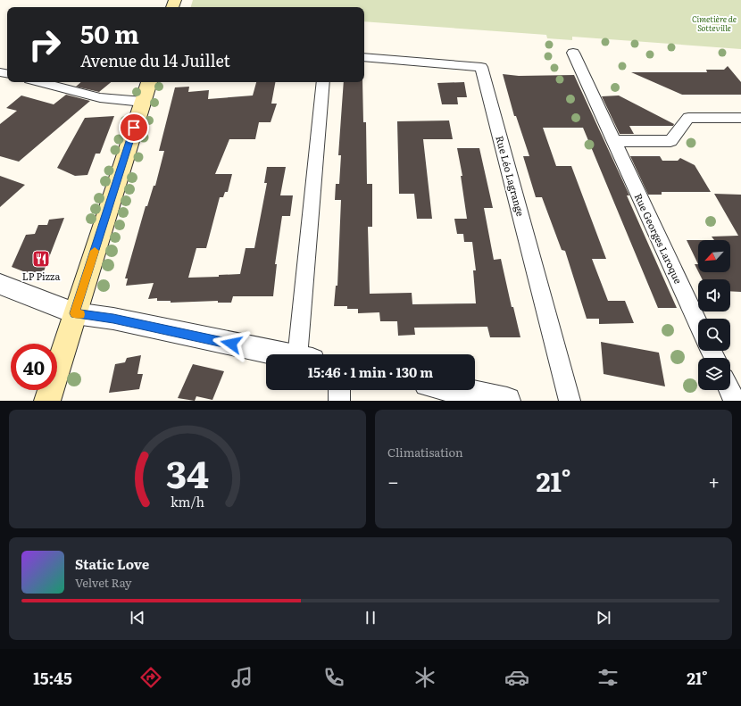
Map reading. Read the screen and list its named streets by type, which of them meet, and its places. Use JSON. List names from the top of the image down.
{
  "streets": {
    "street": ["Rue Léo Lagrange", "Rue Georges Laroque"]
  },
  "parks": ["Cimetière de Sotteville"],
  "places": {
    "restaurant": ["LP Pizza"]
  },
  "north": "bottom left",
  "page": {
    "turn": ["50 m", "Avenue du 14 Juillet"],
    "limit": "40",
    "trip": "15:46 · 1 min · 130 m",
    "tile": "Climatisation",
    "heat": ["−", "21°", "+"],
    "song": ["Static Love", "Velvet Ray"],
    "tabs": ["15:45", "21°"],
    "gauge": ["34", "km/h"]
  }
}
